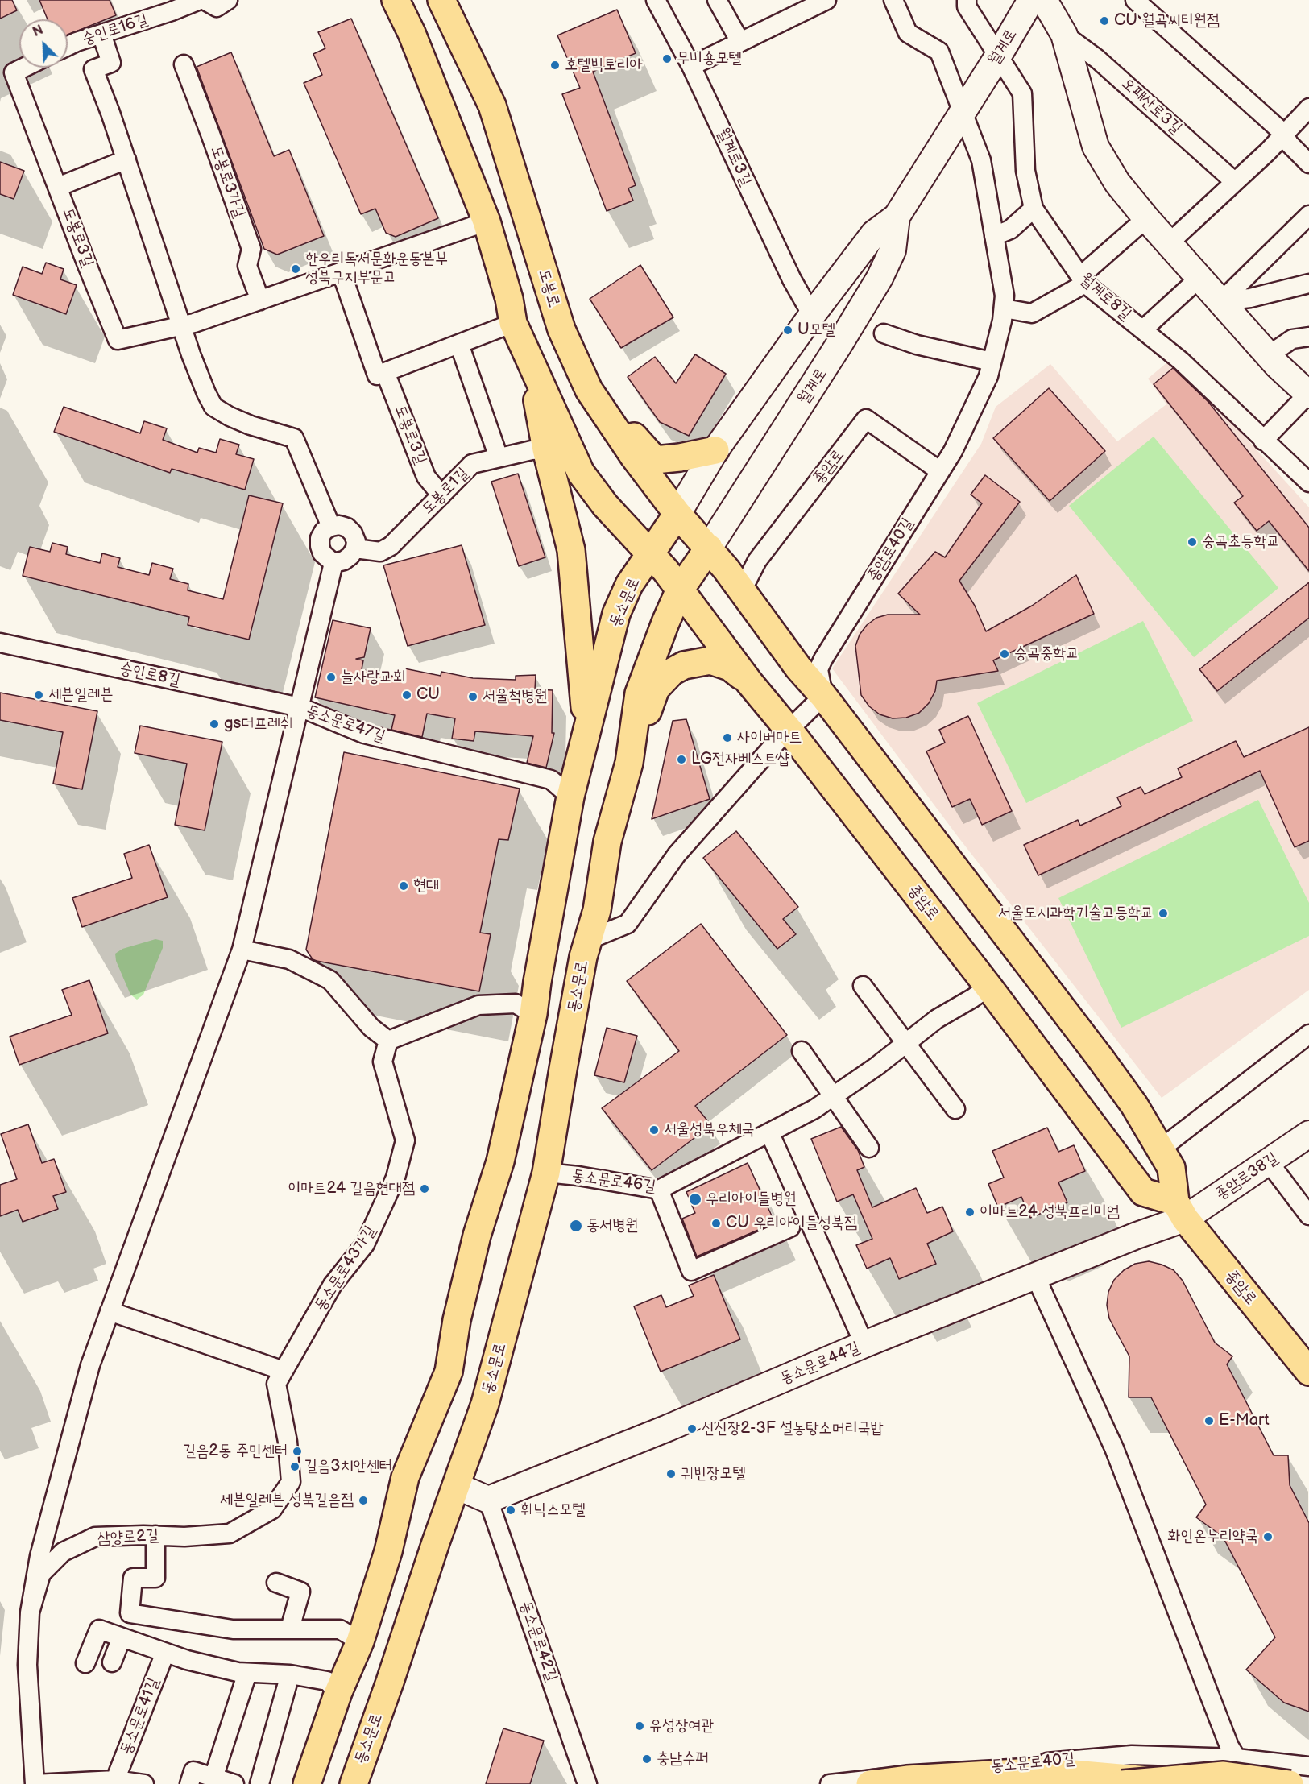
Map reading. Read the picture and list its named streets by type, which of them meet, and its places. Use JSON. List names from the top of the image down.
{
  "streets": {
    "main road": ["도봉로", "종암로", "동소문로"],
    "street": [
      "숭인로16길",
      "월계로",
      "오패산로3길",
      "월계로3길",
      "도봉로3가길",
      "도봉로3길",
      "월계로8길",
      "도봉로1길",
      "종암로40길",
      "숭인로8길",
      "동소문로47길",
      "종암로38길",
      "동소문로46길",
      "동소문로43가길",
      "동소문로44길",
      "삼양로2길",
      "동소문로42길",
      "동소문로41길",
      "동소문로40길"
    ]
  },
  "crossings": [
    ["월계로", "월계로3길"],
    ["월계로", "도봉로"],
    ["월계로", "월계로8길"],
    ["월계로", "종암로40길"],
    ["월계로", "동소문로"],
    ["오패산로3길", "월계로8길"],
    ["도봉로3가길", "도봉로3길"],
    ["도봉로3길", "도봉로1길"],
    ["도봉로", "동소문로"],
    ["종암로", "종암로40길"],
    ["종암로", "동소문로"],
    ["종암로", "종암로38길"],
    ["종암로", "동소문로46길"],
    ["종암로", "동소문로44길"],
    ["동소문로", "동소문로47길"],
    ["동소문로", "동소문로46길"],
    ["숭인로8길", "동소문로47길"],
    ["동소문로47길", "삼양로2길"],
    ["종암로38길", "동소문로44길"],
    ["동소문로43가길", "삼양로2길"],
    ["동소문로44길", "동소문로42길"],
    ["삼양로2길", "동소문로41길"]
  ],
  "places": [
    "CU 월곡씨티원점",
    "무비숑모텔",
    "호텔빅토리아",
    "한우리독서문화운동본부 성북구지부문고",
    "U모텔",
    "숭곡초등학교",
    "숭곡중학교",
    "늘사랑교회",
    "세븐일레븐",
    "CU",
    "서울척병원",
    "gs더프레쉬",
    "사이버마트",
    "LG전자베스트샵",
    "현대",
    "서울도시과학기술고등학교",
    "서울성북우체국",
    "이마트24 길음현대점",
    "우리아이들병원",
    "이마트24 성북프리미엄",
    "CU 우리아이들성북점",
    "동서병원",
    "E-Mart",
    "신신장2-3F 설농탕소머리국밥",
    "길음2동 주민센터",
    "길음3치안센터",
    "귀빈장모텔",
    "세븐일레븐 성북길음점",
    "휘닉스모텔",
    "화인온누리약국",
    "유성장여관",
    "충남수퍼"
  ],
  "north": "top left"
}
